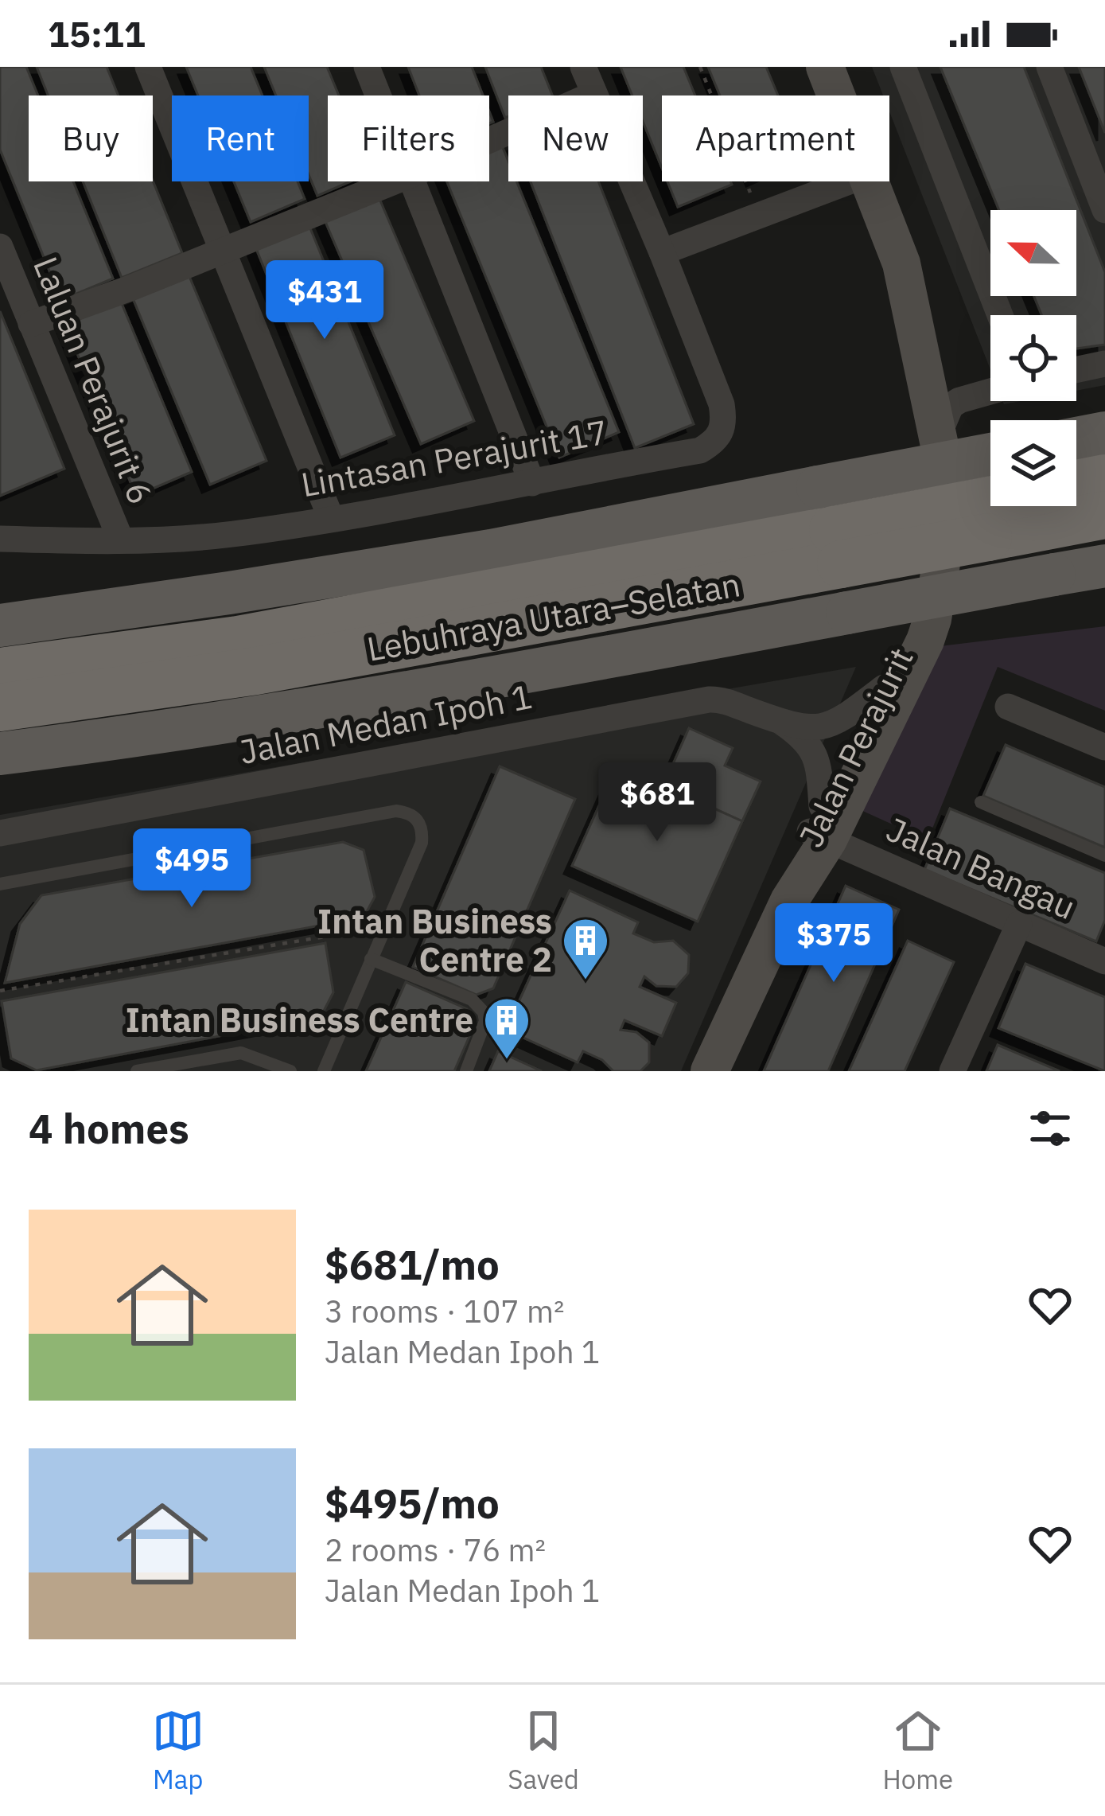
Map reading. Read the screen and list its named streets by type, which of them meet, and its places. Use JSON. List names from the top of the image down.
{
  "streets": {
    "highway": ["Lebuhraya Utara–Selatan"],
    "street": [
      "Laluan Perajurit 6",
      "Lintasan Perajurit 17",
      "Jalan Medan Ipoh 1",
      "Jalan Perajurit",
      "Jalan Bangau"
    ]
  },
  "crossings": [
    ["Laluan Perajurit 6", "Lintasan Perajurit 17"],
    ["Jalan Medan Ipoh 1", "Jalan Perajurit"],
    ["Jalan Medan Ipoh 1", "Jalan Bangau"],
    ["Jalan Perajurit", "Jalan Bangau"]
  ],
  "places": {
    "building": ["Intan Business Centre 2", "Intan Business Centre"]
  },
  "north": "left",
  "page": {
    "status": "15:11",
    "chip": [
      "Buy",
      "Rent",
      "Filters",
      "New",
      "Apartment"
    ],
    "price": [
      "$431",
      "$681",
      "$495",
      "$375"
    ],
    "heading": "4 homes",
    "list": [
      {
        "name": "$681/mo",
        "note": "3 rooms · 107 m² · Jalan Medan Ipoh 1"
      },
      {
        "name": "$495/mo",
        "note": "2 rooms · 76 m² · Jalan Medan Ipoh 1"
      }
    ],
    "tabs": ["Map", "Saved", "Home"]
  }
}
